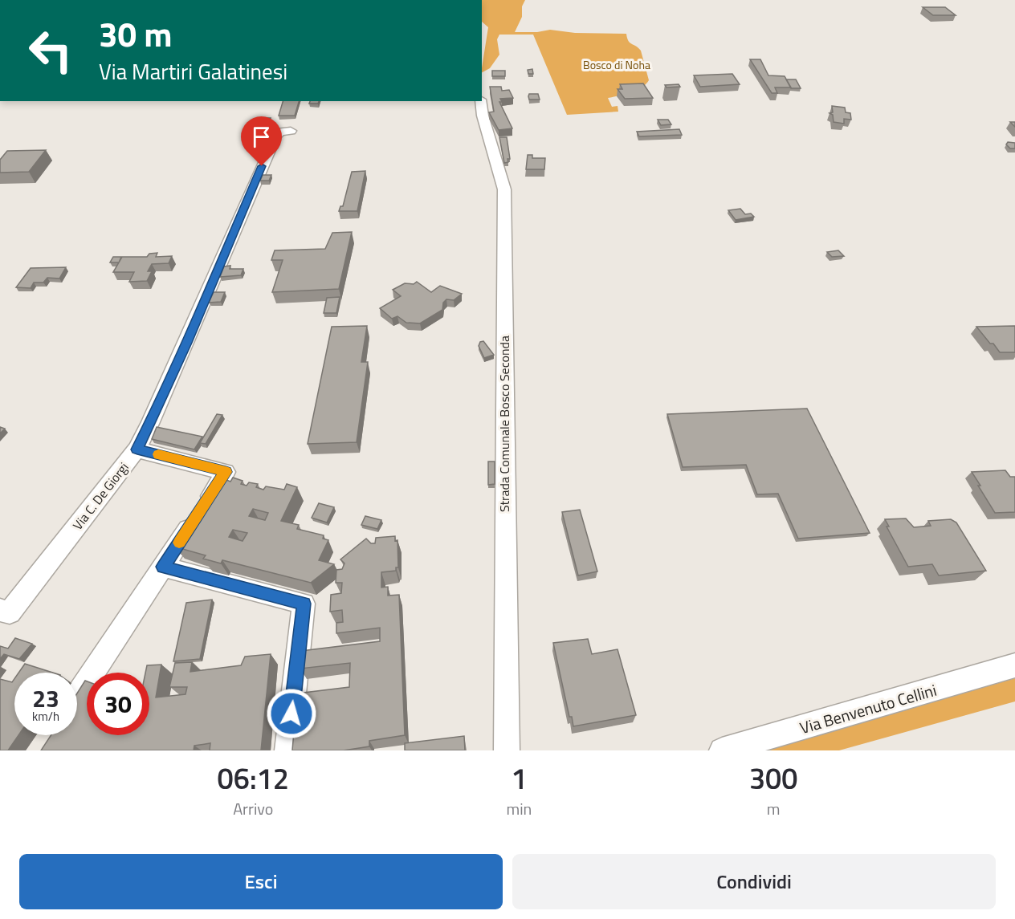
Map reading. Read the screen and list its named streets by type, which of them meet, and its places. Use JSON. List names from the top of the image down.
{
  "streets": {
    "street": ["Strada Comunale Bosco Seconda", "Via C. De Giorgi", "Via Benvenuto Cellini"]
  },
  "parks": ["Bosco di Noha"],
  "page": {
    "turn": ["30 m", "Via Martiri Galatinesi"],
    "speed": "23 km/h",
    "limit": "30",
    "eta": [
      "06:12",
      "Arrivo",
      "1",
      "min",
      "300",
      "m"
    ],
    "buttons": ["Esci", "Condividi"]
  }
}
